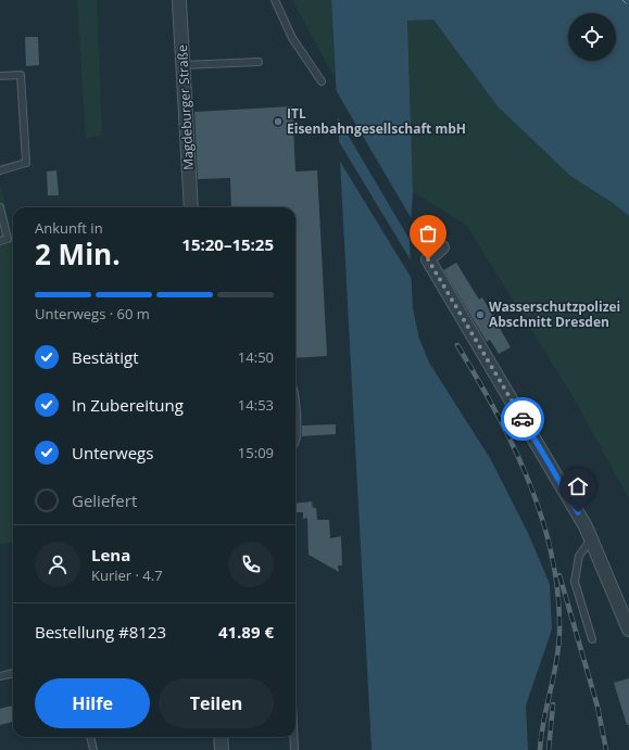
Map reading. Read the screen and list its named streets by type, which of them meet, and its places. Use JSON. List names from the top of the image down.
{
  "streets": {
    "street": ["Magdeburger Straße"]
  },
  "places": ["ITL Eisenbahngesellschaft mbH", "Wasserschutzpolizei Abschnitt Dresden"],
  "page": {
    "heading": ["2 Min.", "Ankunft in", "15:20–15:25"],
    "panel": [
      "Lena",
      "Kurier · 4.7",
      "Bestellung #8123",
      "41.89 €"
    ],
    "bar": "Unterwegs · 60 m",
    "list": [
      ["Bestätigt", "14:50"],
      ["In Zubereitung", "14:53"],
      ["Unterwegs", "15:09"],
      "Geliefert"
    ],
    "buttons": ["Hilfe", "Teilen"]
  }
}
